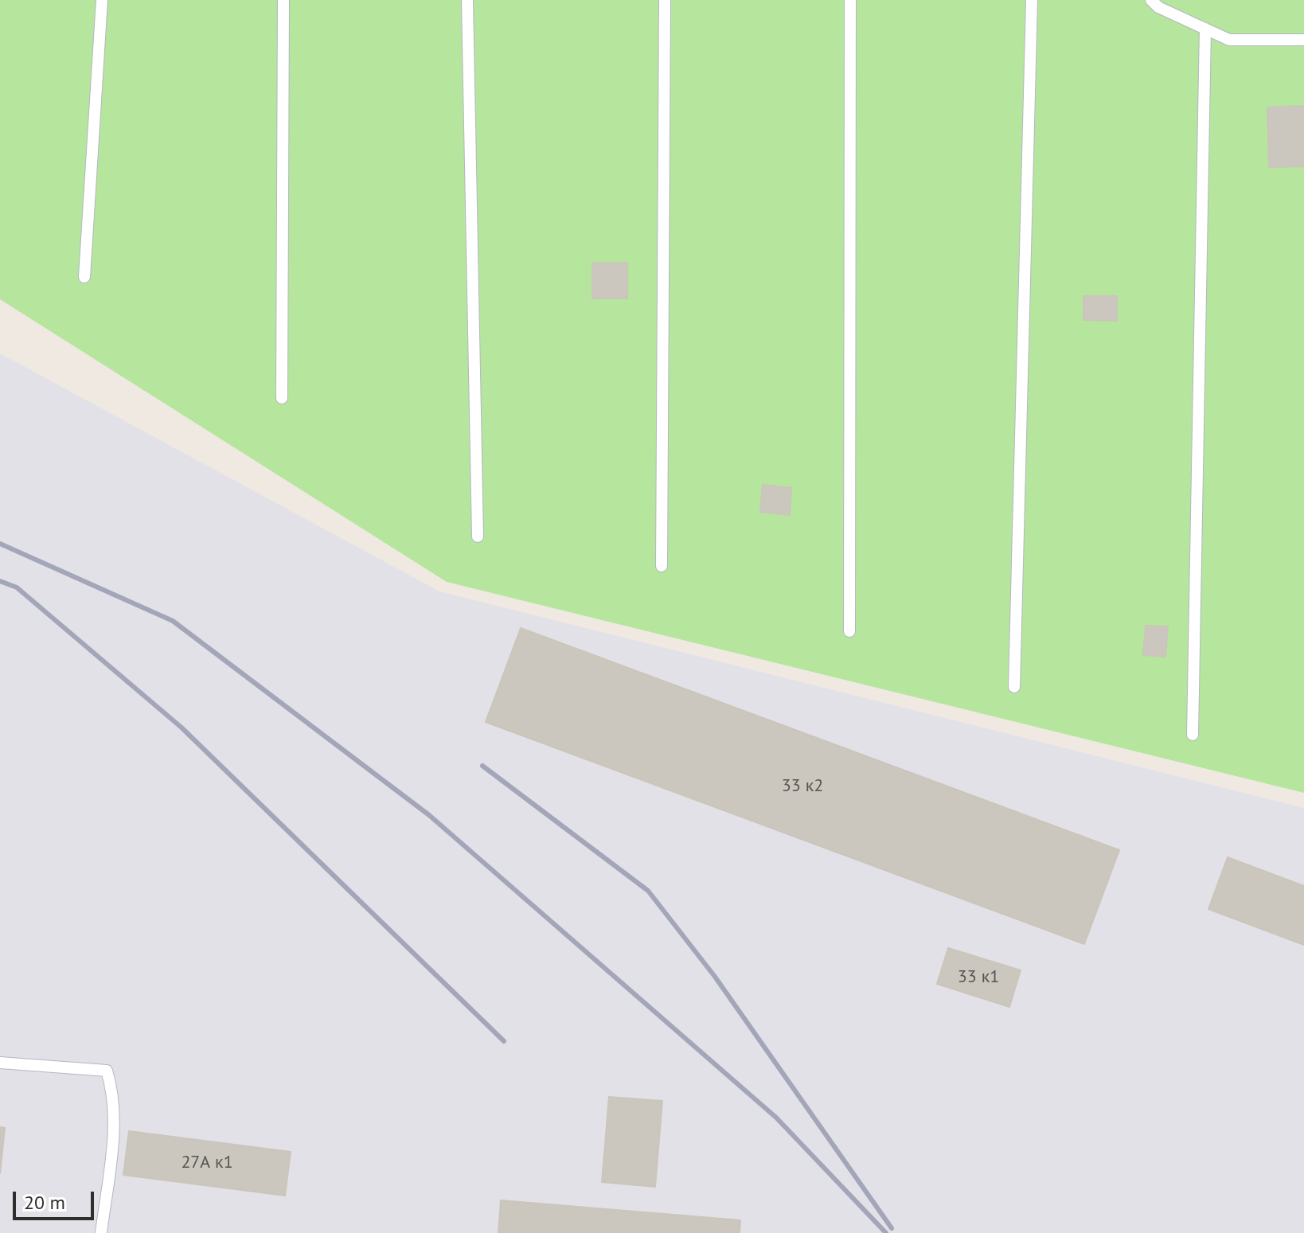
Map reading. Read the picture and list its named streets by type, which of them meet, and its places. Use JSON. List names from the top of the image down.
{
  "house_numbers": ["33 к2", "33 к1", "27А к1"],
  "scale_bar": "20 m"
}
